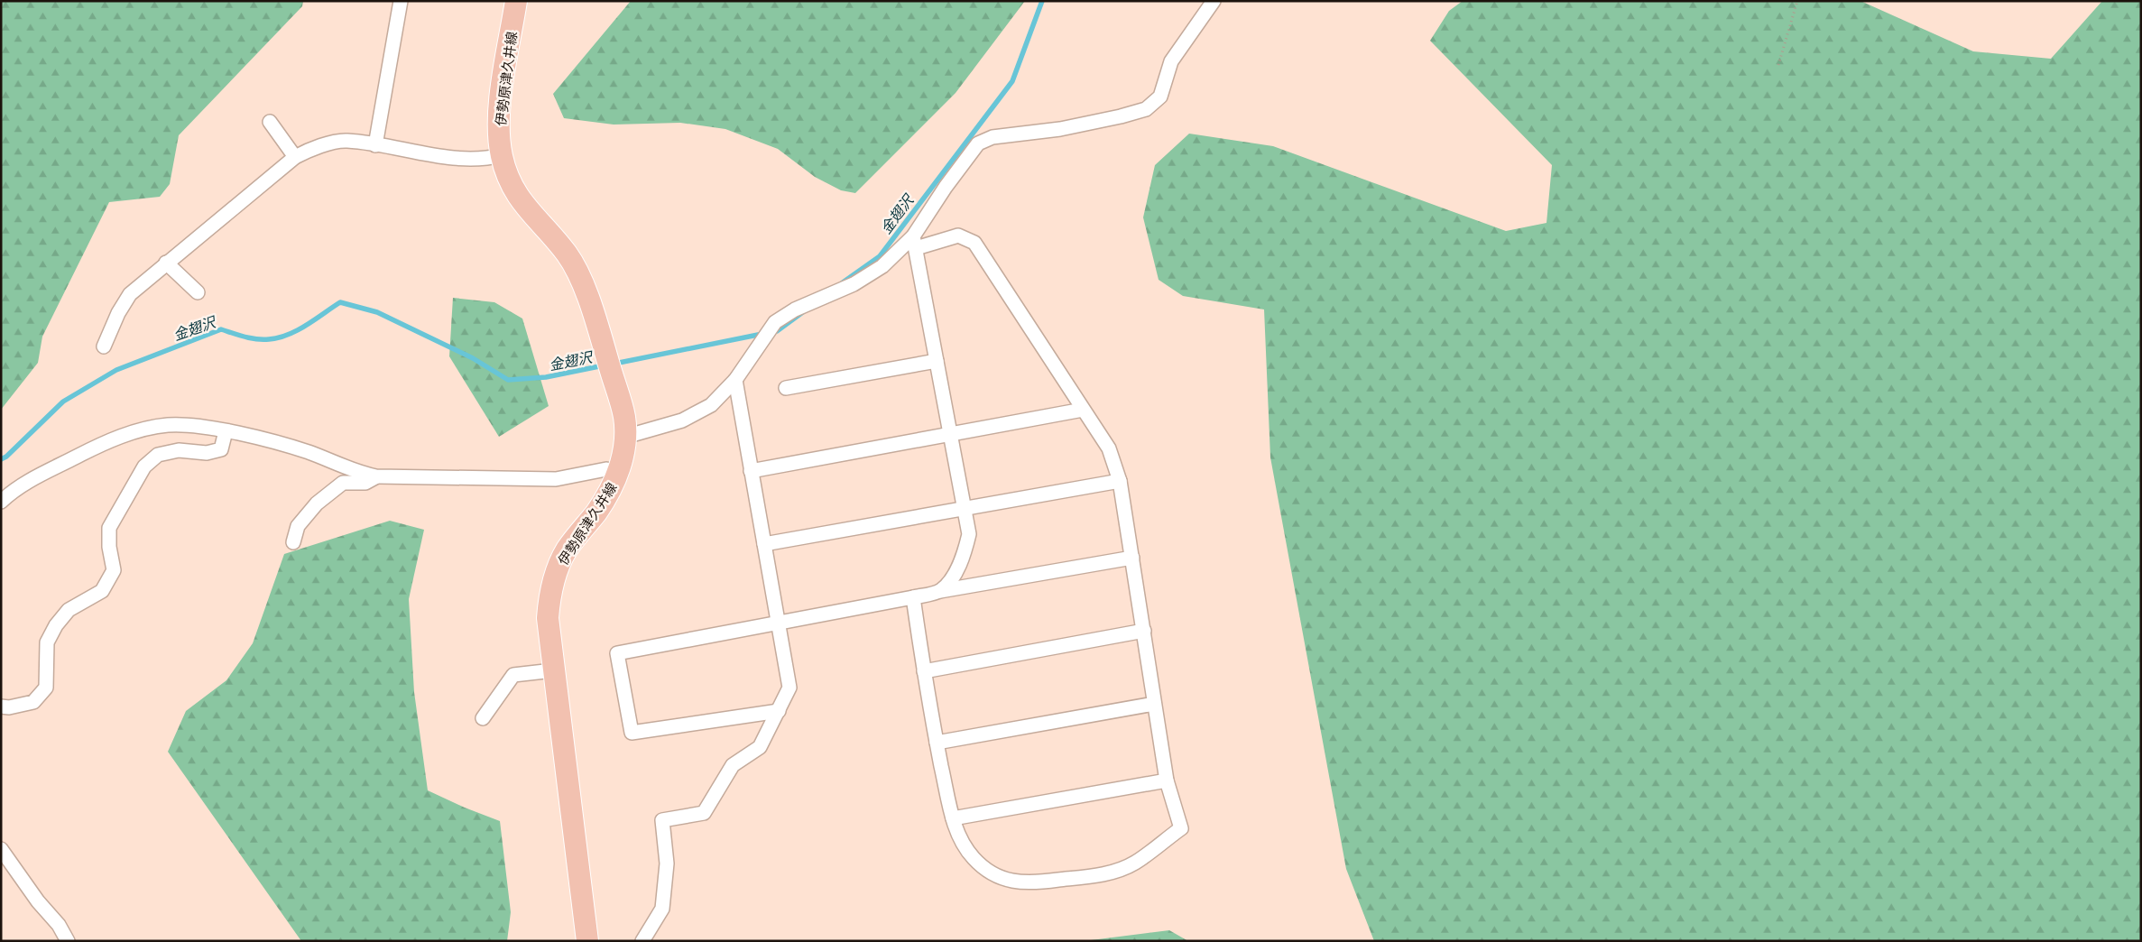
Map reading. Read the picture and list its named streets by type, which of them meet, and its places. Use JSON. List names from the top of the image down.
{
  "streets": {
    "main road": ["伊勢原津久井線"]
  },
  "water": ["金翅沢"]
}
